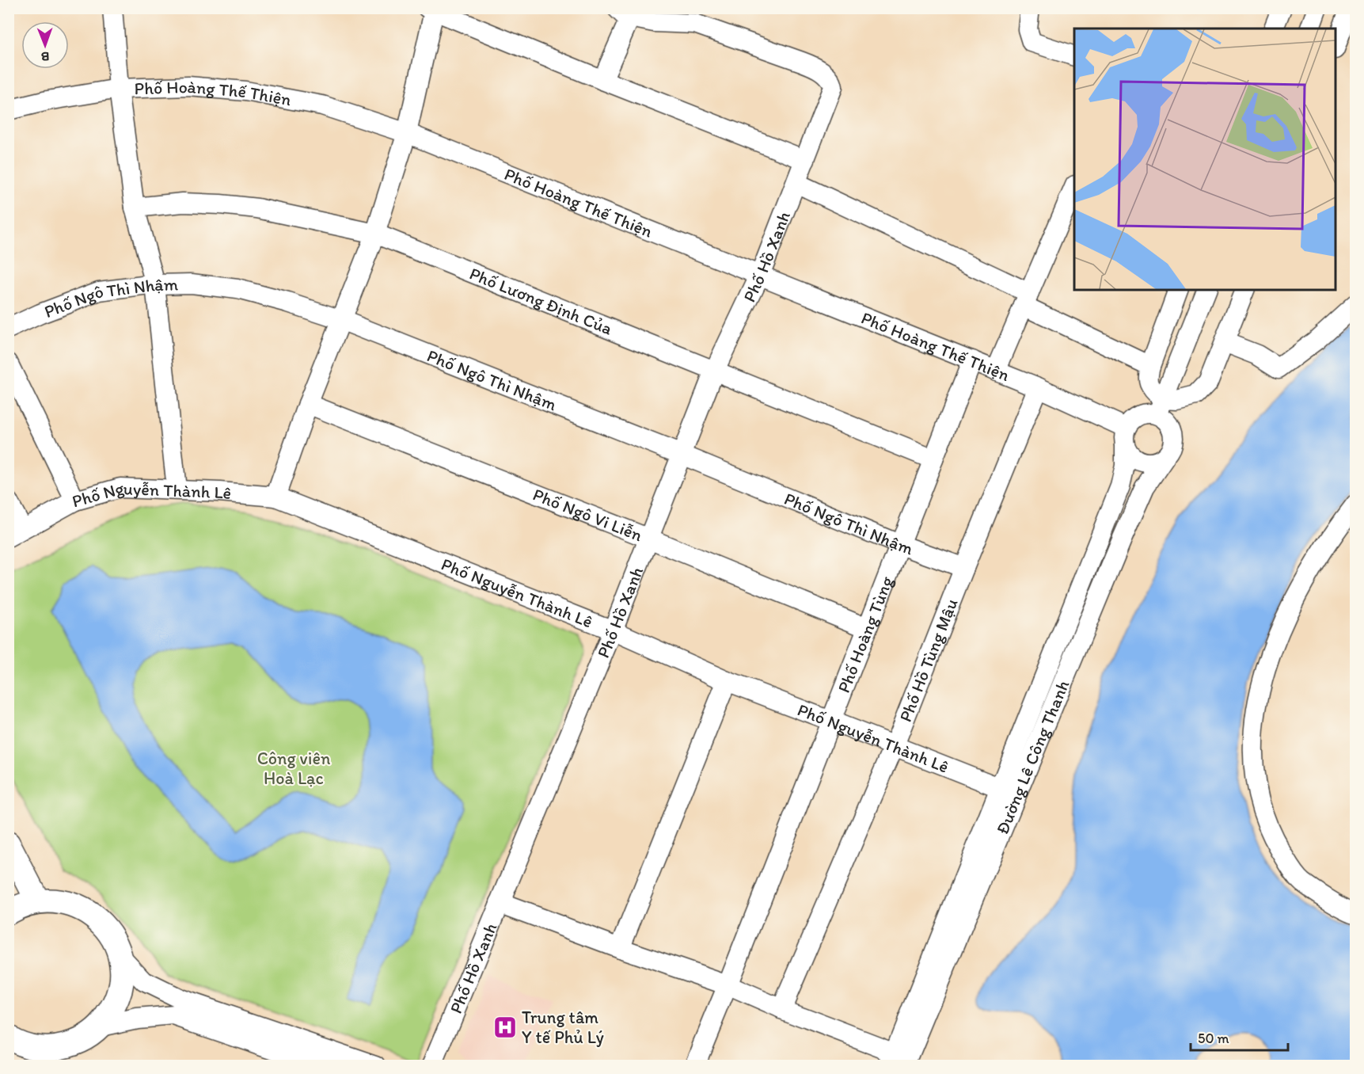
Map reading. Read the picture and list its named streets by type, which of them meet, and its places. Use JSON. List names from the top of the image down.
{
  "streets": {
    "street": [
      "Phố Hoàng Thế Thiện",
      "Phố Hồ Xanh",
      "Phố Ngô Thì Nhậm",
      "Phố Lương Định Của",
      "Phố Nguyễn Thành Lê",
      "Phố Ngô Vi Liễn",
      "Phố Hoàng Tùng",
      "Phố Hồ Tùng Mậu",
      "Đường Lê Công Thanh"
    ]
  },
  "crossings": [
    ["Phố Hoàng Thế Thiện", "Phố Hồ Xanh"],
    ["Phố Hoàng Thế Thiện", "Phố Hoàng Tùng"],
    ["Phố Hoàng Thế Thiện", "Phố Hồ Tùng Mậu"],
    ["Phố Hoàng Thế Thiện", "Đường Lê Công Thanh"],
    ["Phố Hồ Xanh", "Phố Ngô Thì Nhậm"],
    ["Phố Hồ Xanh", "Phố Lương Định Của"],
    ["Phố Hồ Xanh", "Phố Nguyễn Thành Lê"],
    ["Phố Hồ Xanh", "Phố Ngô Vi Liễn"],
    ["Phố Ngô Thì Nhậm", "Phố Hoàng Tùng"],
    ["Phố Ngô Thì Nhậm", "Phố Hồ Tùng Mậu"],
    ["Phố Lương Định Của", "Phố Hoàng Tùng"],
    ["Phố Nguyễn Thành Lê", "Phố Hoàng Tùng"],
    ["Phố Nguyễn Thành Lê", "Phố Hồ Tùng Mậu"],
    ["Phố Nguyễn Thành Lê", "Đường Lê Công Thanh"],
    ["Phố Ngô Vi Liễn", "Phố Hoàng Tùng"]
  ],
  "parks": ["Công viên Hoà Lạc"],
  "places": {
    "hospital": ["Trung tâm Y tế Phủ Lý"]
  },
  "scale_bar": "50 m",
  "north": "bottom"
}
